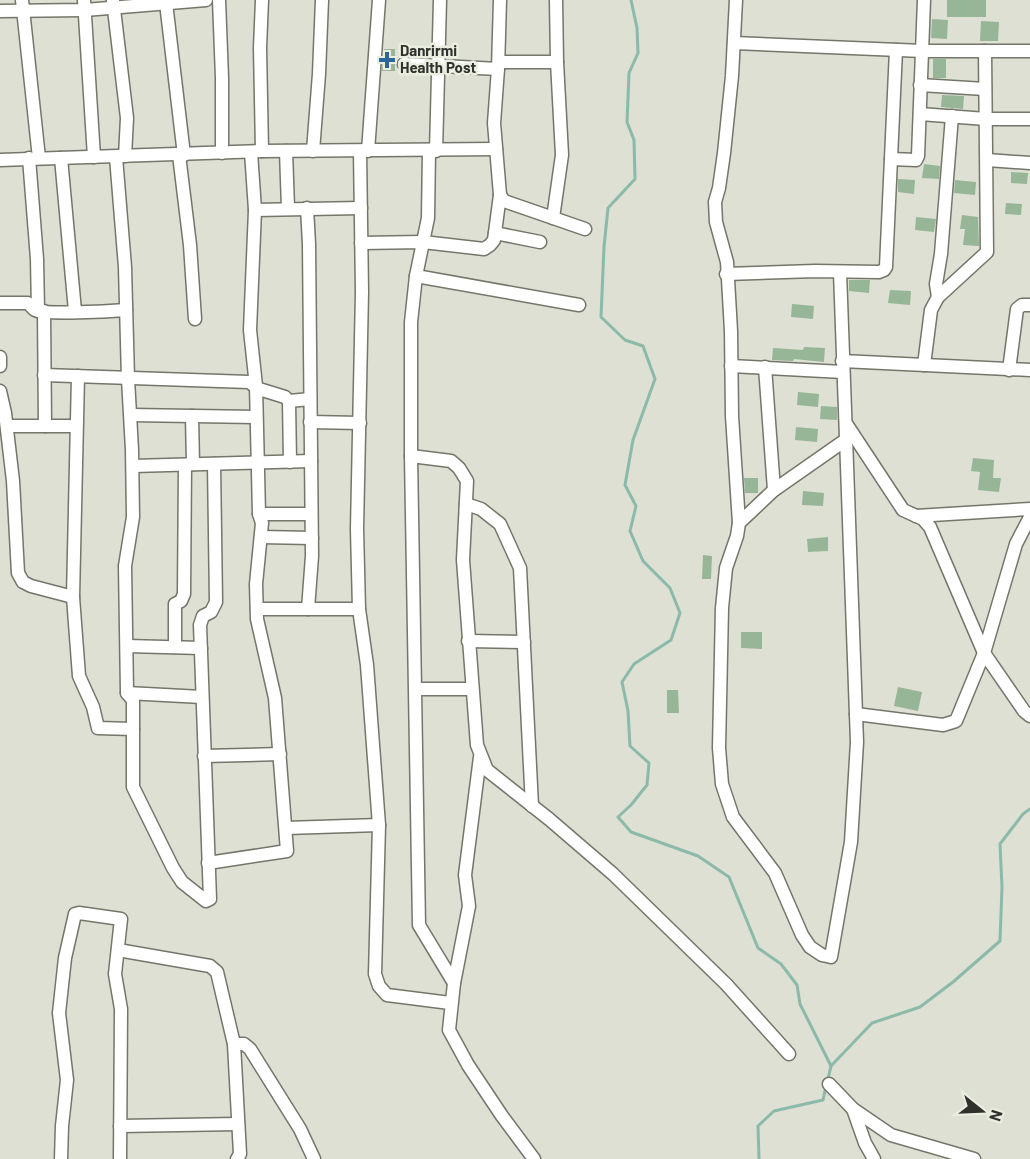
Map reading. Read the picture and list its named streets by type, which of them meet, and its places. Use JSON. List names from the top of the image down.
{
  "places": {
    "health": ["Danrirmi Health Post"]
  },
  "north": "right"
}
